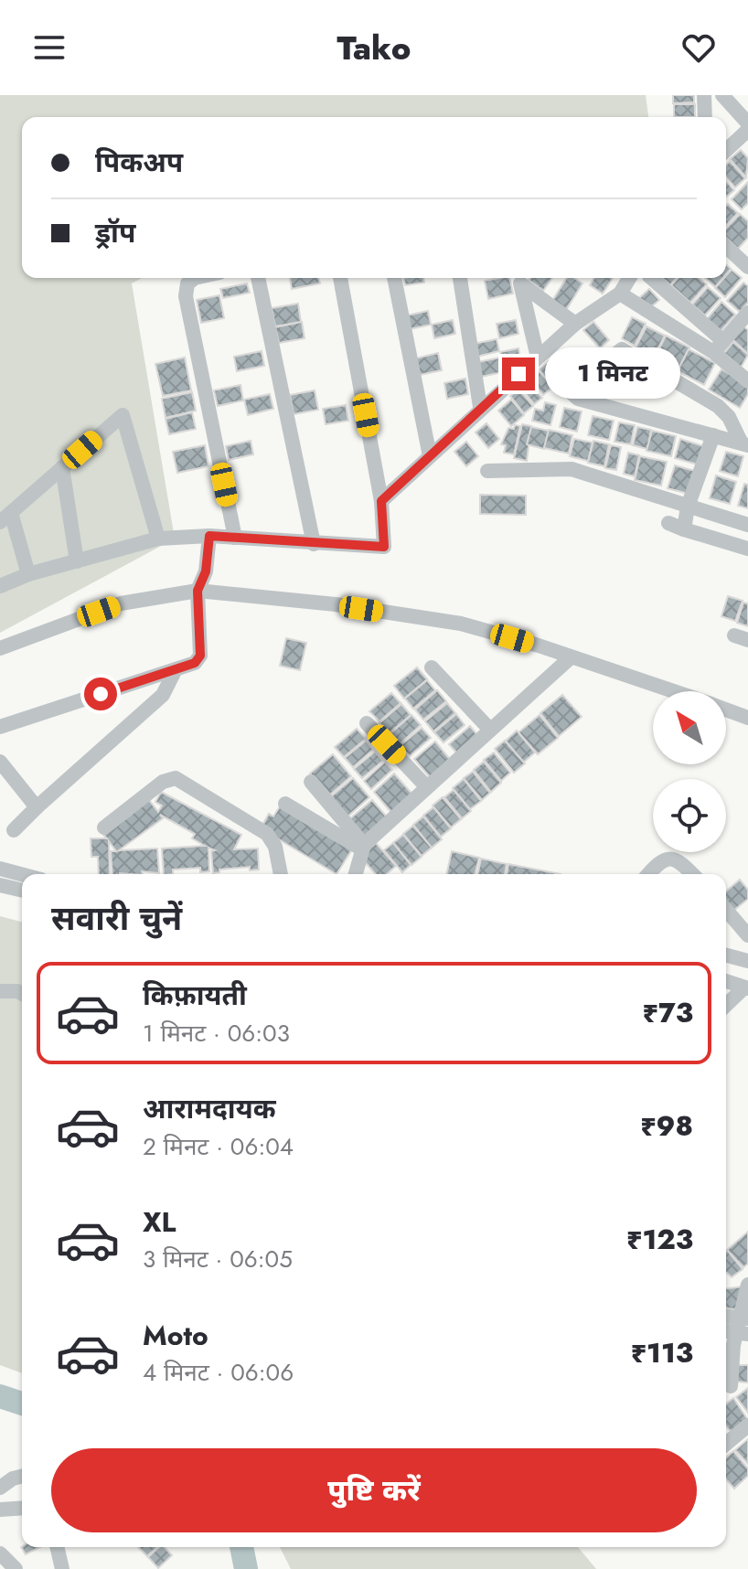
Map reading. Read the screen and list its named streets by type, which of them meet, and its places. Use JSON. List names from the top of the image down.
{
  "north": "top left",
  "page": {
    "header": "Tako",
    "banner": ["पिकअप", "ड्रॉप"],
    "bubble": "1 मिनट",
    "heading": "सवारी चुनें",
    "list": [
      {
        "name": "किफ़ायती",
        "note": "1 मिनट · 06:03",
        "value": "₹73"
      },
      {
        "name": "आरामदायक",
        "note": "2 मिनट · 06:04",
        "value": "₹98"
      },
      {
        "name": "XL",
        "note": "3 मिनट · 06:05",
        "value": "₹123"
      },
      {
        "name": "Moto",
        "note": "4 मिनट · 06:06",
        "value": "₹113"
      }
    ],
    "buttons": "पुष्टि करें"
  }
}
